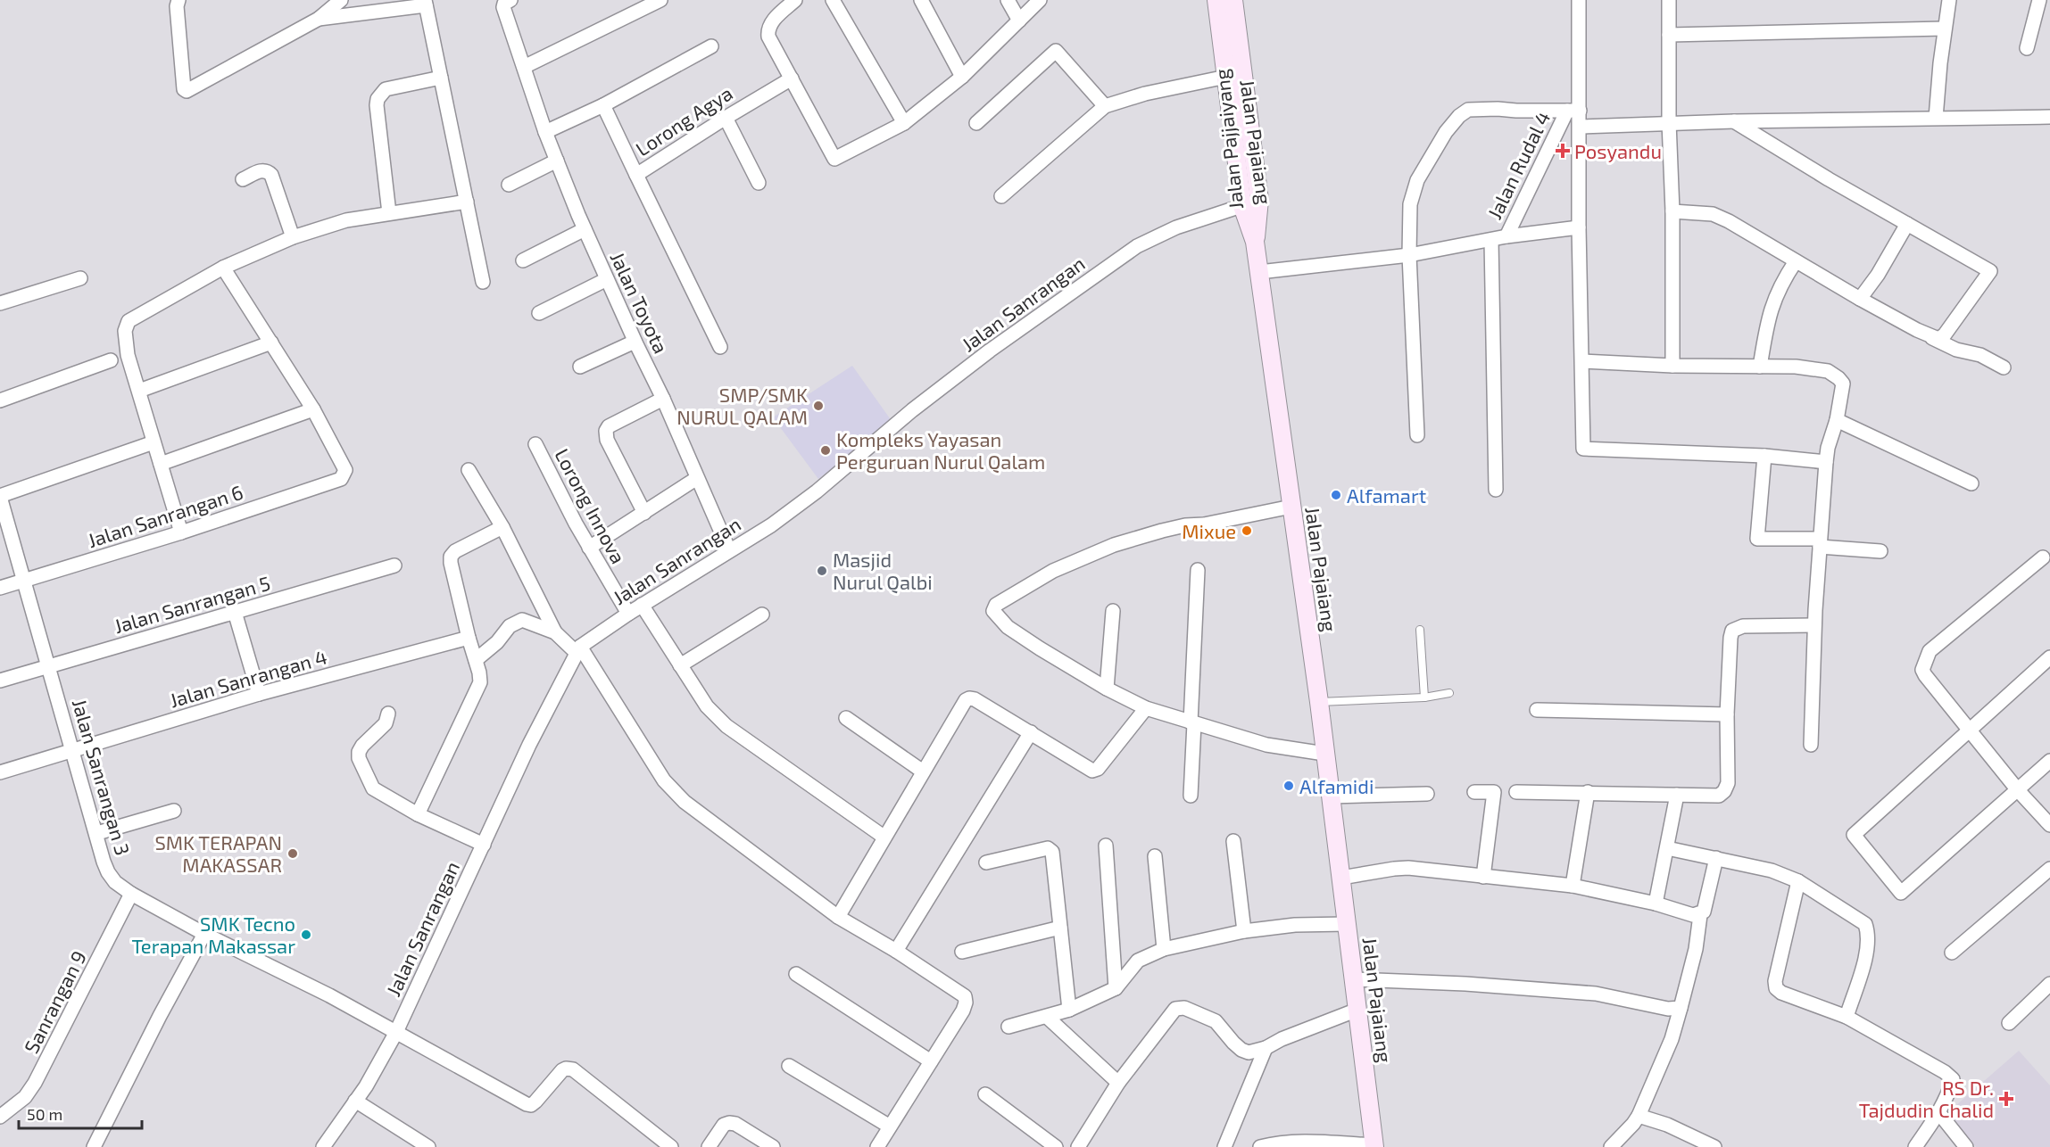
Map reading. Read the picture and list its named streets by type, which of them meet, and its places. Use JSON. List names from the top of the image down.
{
  "streets": {
    "main road": ["Jalan Pajjaiyang", "Jalan Pajaiang"],
    "street": [
      "Lorong Agya",
      "Jalan Rudal 4",
      "Jalan Toyota",
      "Jalan Sanrangan",
      "Lorong Innova",
      "Jalan Sanrangan 6",
      "Jalan Sanrangan 5",
      "Jalan Sanrangan 4",
      "Jalan Sanrangan 3",
      "Sanrangan 9"
    ]
  },
  "crossings": [
    ["Jalan Pajjaiyang", "Jalan Pajaiang"],
    ["Jalan Pajjaiyang", "Jalan Sanrangan"],
    ["Jalan Pajaiang", "Jalan Sanrangan"],
    ["Jalan Toyota", "Jalan Sanrangan"],
    ["Jalan Sanrangan", "Lorong Innova"],
    ["Jalan Sanrangan", "Jalan Sanrangan 3"],
    ["Jalan Sanrangan 6", "Jalan Sanrangan 3"],
    ["Jalan Sanrangan 5", "Jalan Sanrangan 3"],
    ["Jalan Sanrangan 4", "Jalan Sanrangan 3"],
    ["Jalan Sanrangan 3", "Sanrangan 9"]
  ],
  "places": {
    "health": ["Posyandu", "RS Dr. Tajdudin Chalid"],
    "other": [
      "SMP/SMK NURUL QALAM",
      "Kompleks Yayasan Perguruan Nurul Qalam",
      "Alfamart",
      "Mixue",
      "Masjid Nurul Qalbi",
      "Alfamidi",
      "SMK TERAPAN MAKASSAR",
      "SMK Tecno Terapan Makassar"
    ]
  },
  "scale_bar": "50 m"
}
